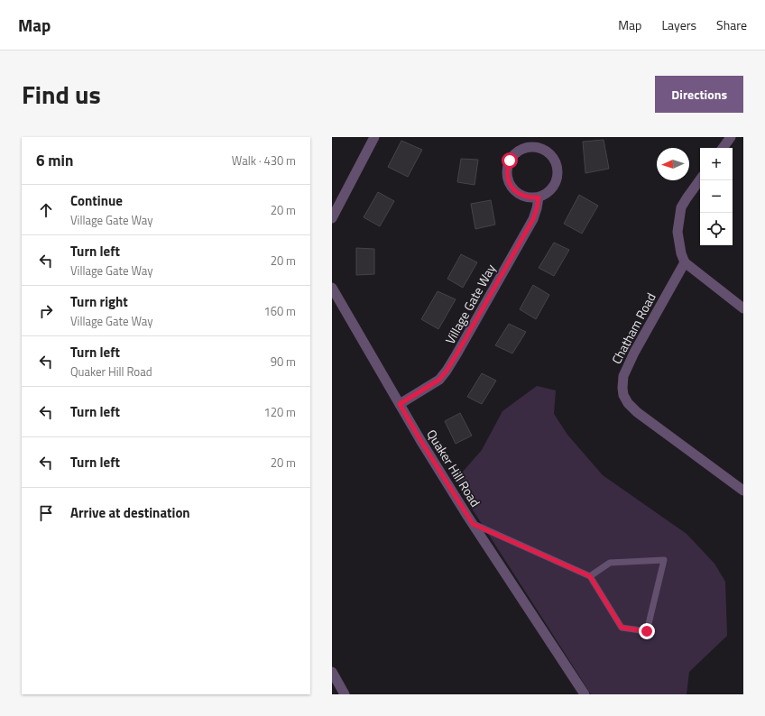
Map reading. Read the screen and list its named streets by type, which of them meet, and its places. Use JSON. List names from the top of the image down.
{
  "streets": {
    "street": ["Village Gate Way", "Chatham Road", "Quaker Hill Road"]
  },
  "crossings": [
    ["Village Gate Way", "Quaker Hill Road"]
  ],
  "north": "left",
  "page": {
    "header": "Map",
    "nav": ["Map", "Layers", "Share"],
    "title": "Find us",
    "buttons": "Directions",
    "heading": ["6 min", "Walk · 430 m"],
    "map_buttons": ["+", "−"],
    "list": [
      ["Continue", "Village Gate Way", "20 m"],
      ["Turn left", "Village Gate Way", "20 m"],
      ["Turn right", "Village Gate Way", "160 m"],
      ["Turn left", "Quaker Hill Road", "90 m"],
      ["Turn left", "120 m"],
      ["Turn left", "20 m"],
      "Arrive at destination"
    ]
  }
}
